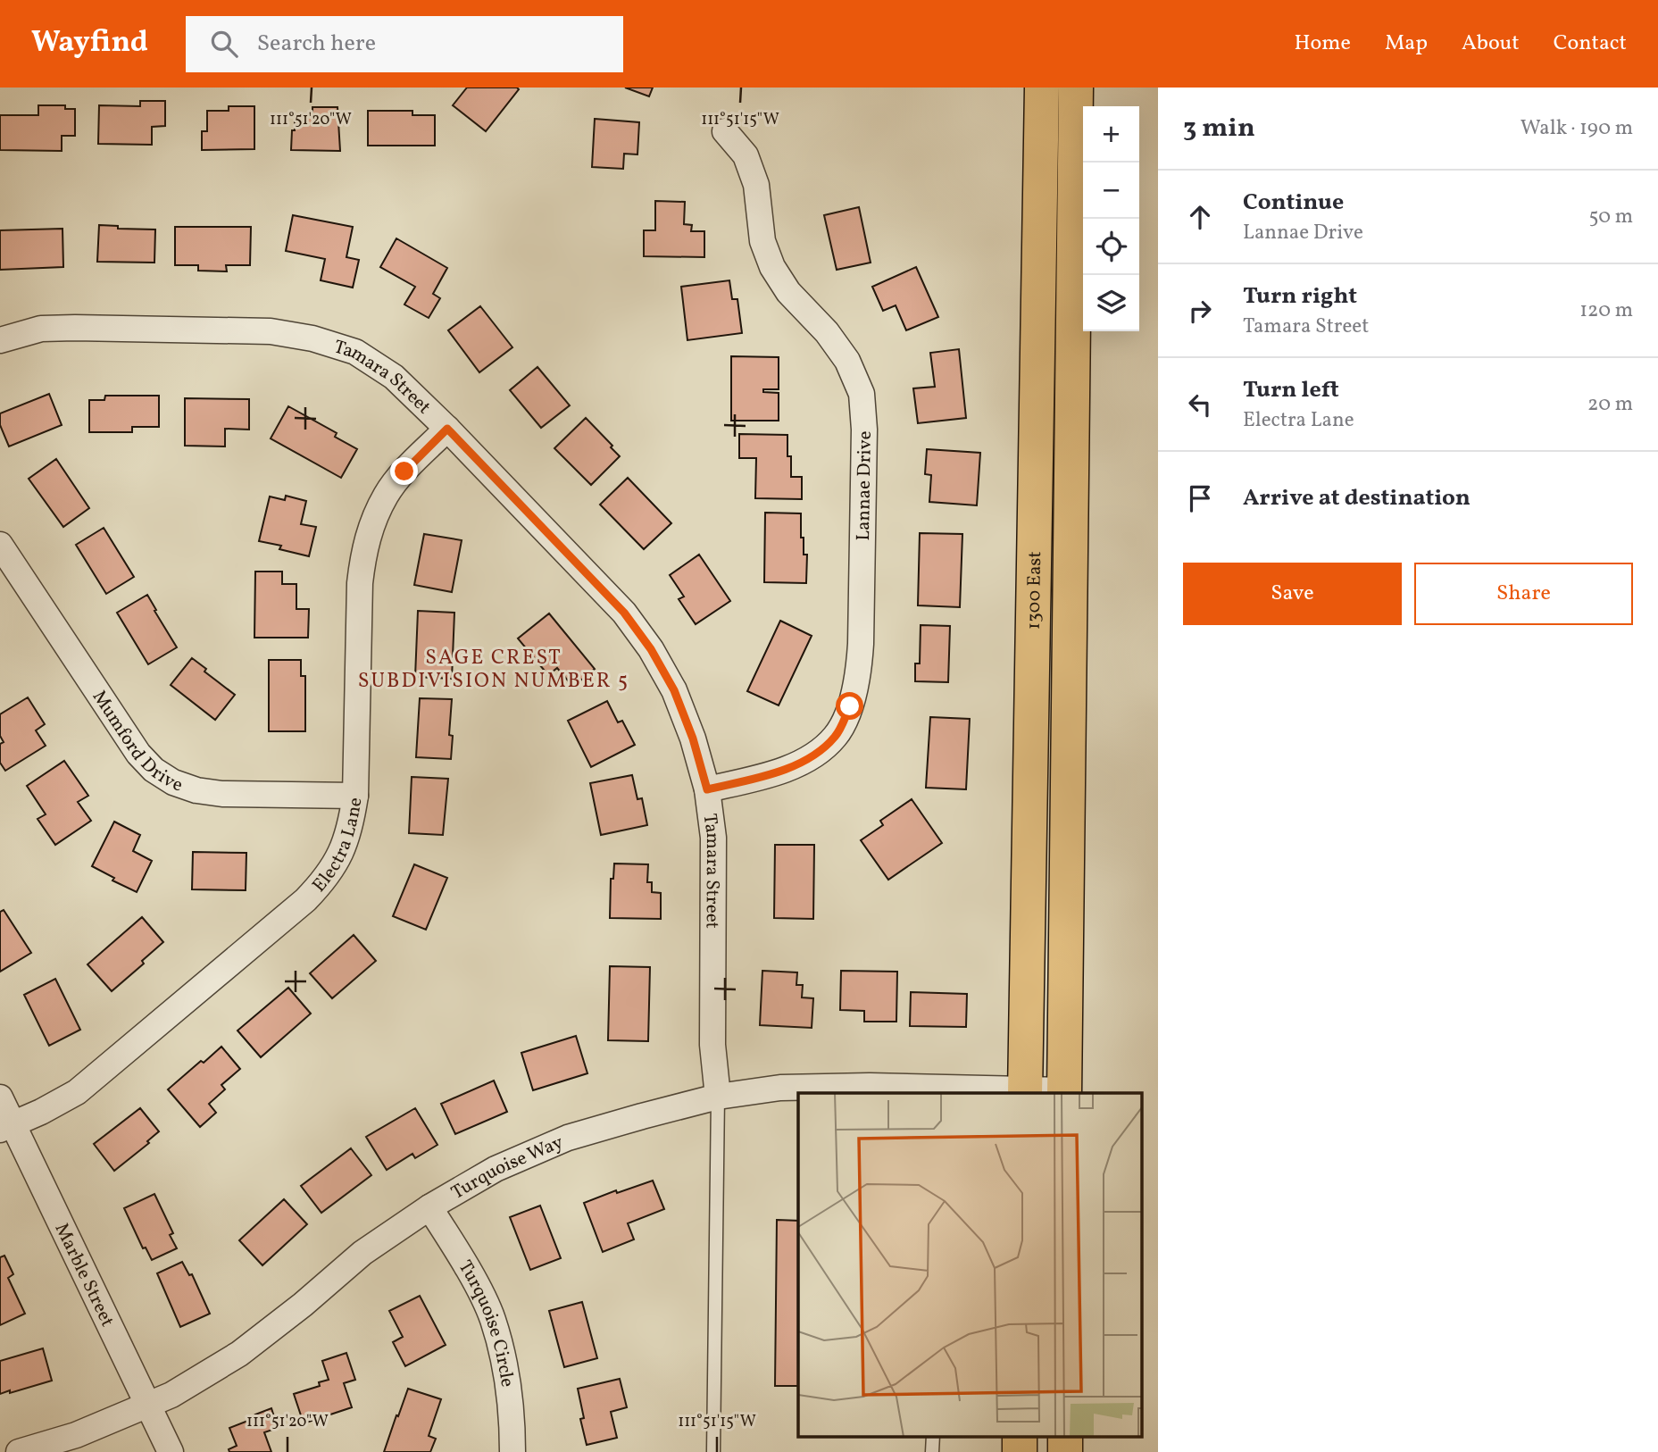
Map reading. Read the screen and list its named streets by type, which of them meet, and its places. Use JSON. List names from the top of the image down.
{
  "streets": {
    "main road": ["1300 East"],
    "street": [
      "Tamara Street",
      "Lannae Drive",
      "Mumford Drive",
      "Electra Lane",
      "Turquoise Way",
      "Marble Street",
      "Turquoise Circle"
    ]
  },
  "crossings": [
    ["Tamara Street", "Lannae Drive"],
    ["Tamara Street", "Electra Lane"],
    ["Tamara Street", "Turquoise Way"],
    ["1300 East", "Turquoise Way"],
    ["Mumford Drive", "Electra Lane"],
    ["Electra Lane", "Marble Street"],
    ["Turquoise Way", "Marble Street"],
    ["Turquoise Way", "Turquoise Circle"]
  ],
  "districts": ["SAGE CREST SUBDIVISION NUMBER 5"],
  "page": {
    "header": "Wayfind",
    "search": "Search here",
    "nav": [
      "Home",
      "Map",
      "About",
      "Contact"
    ],
    "heading": ["3 min", "Walk · 190 m"],
    "map_buttons": ["+", "−"],
    "list": [
      ["Continue", "Lannae Drive", "50 m"],
      ["Turn right", "Tamara Street", "120 m"],
      ["Turn left", "Electra Lane", "20 m"],
      "Arrive at destination"
    ],
    "buttons": ["Save", "Share"]
  },
  "coordinates": ["111°51'20\"W", "111°51'15\"W"]
}
